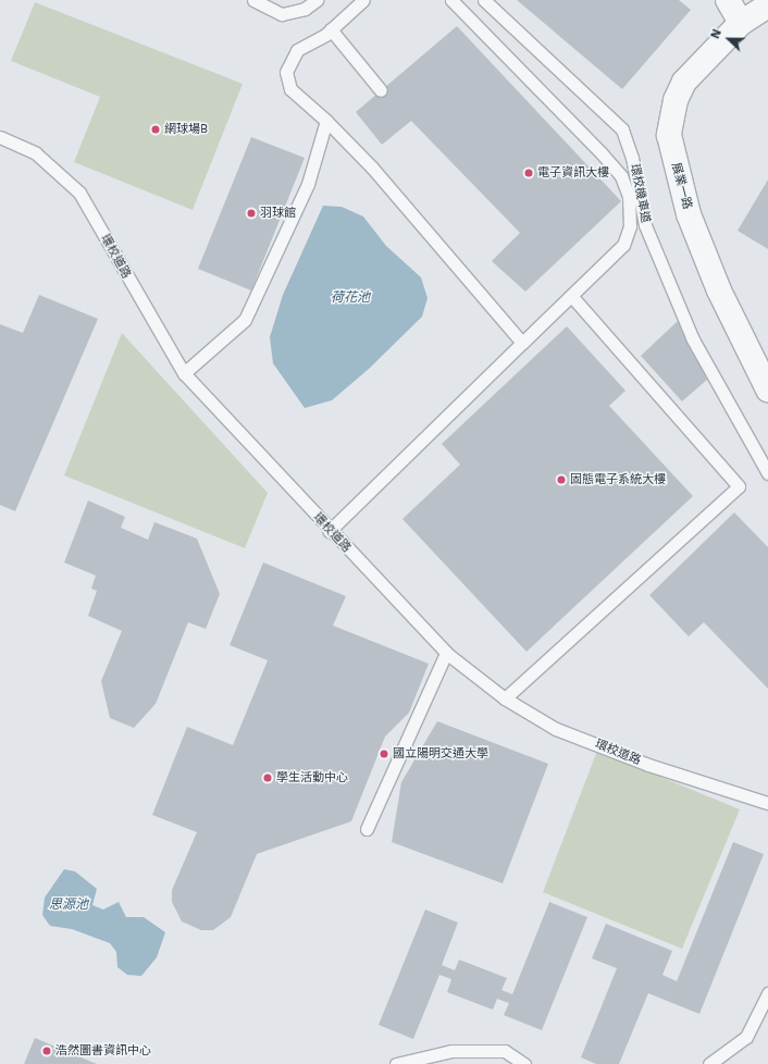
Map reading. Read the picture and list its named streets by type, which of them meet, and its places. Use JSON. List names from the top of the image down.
{
  "streets": {
    "street": ["展業一路"],
    "lane": ["環校機車道", "環校道路"]
  },
  "water": ["荷花池", "思源池"],
  "places": [
    "網球場B",
    "電子資訊大樓",
    "羽球館",
    "固態電子系統大樓",
    "國立陽明交通大學",
    "學生活動中心",
    "浩然圖書資訊中心"
  ],
  "north": "left"
}
